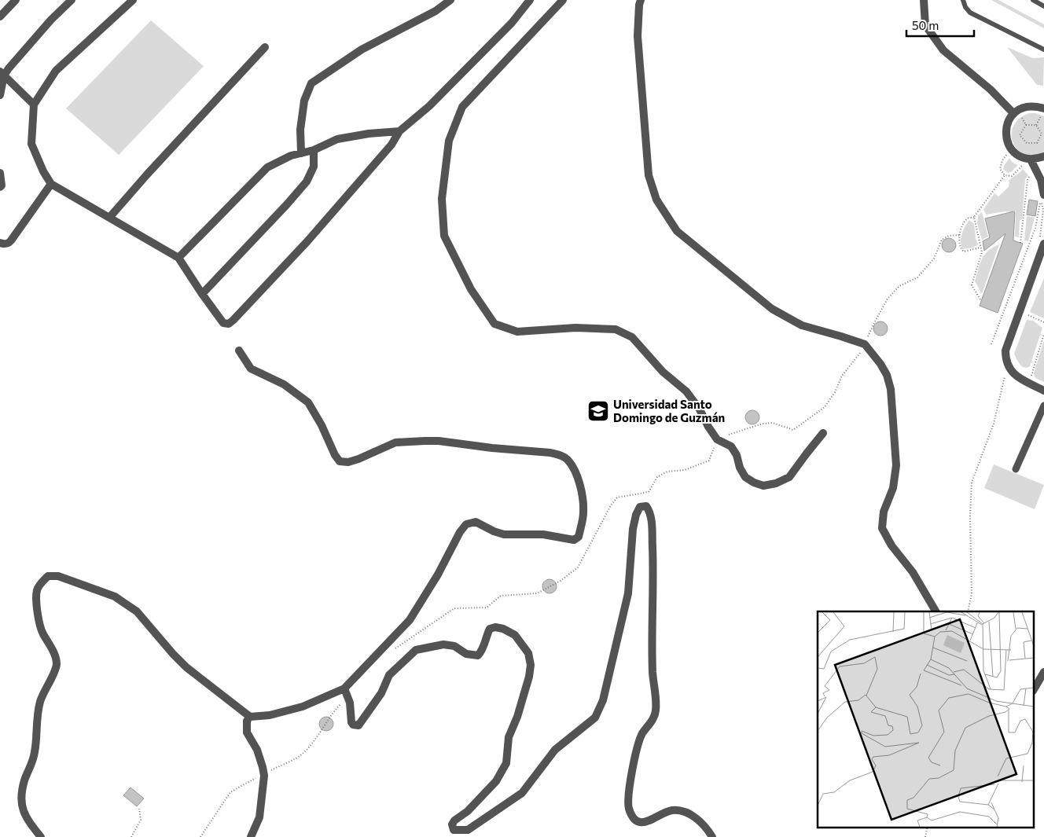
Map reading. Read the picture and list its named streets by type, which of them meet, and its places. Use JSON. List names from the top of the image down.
{
  "places": {
    "school or university": ["Universidad Santo Domingo de Guzmán"]
  },
  "scale_bar": "50 m"
}
